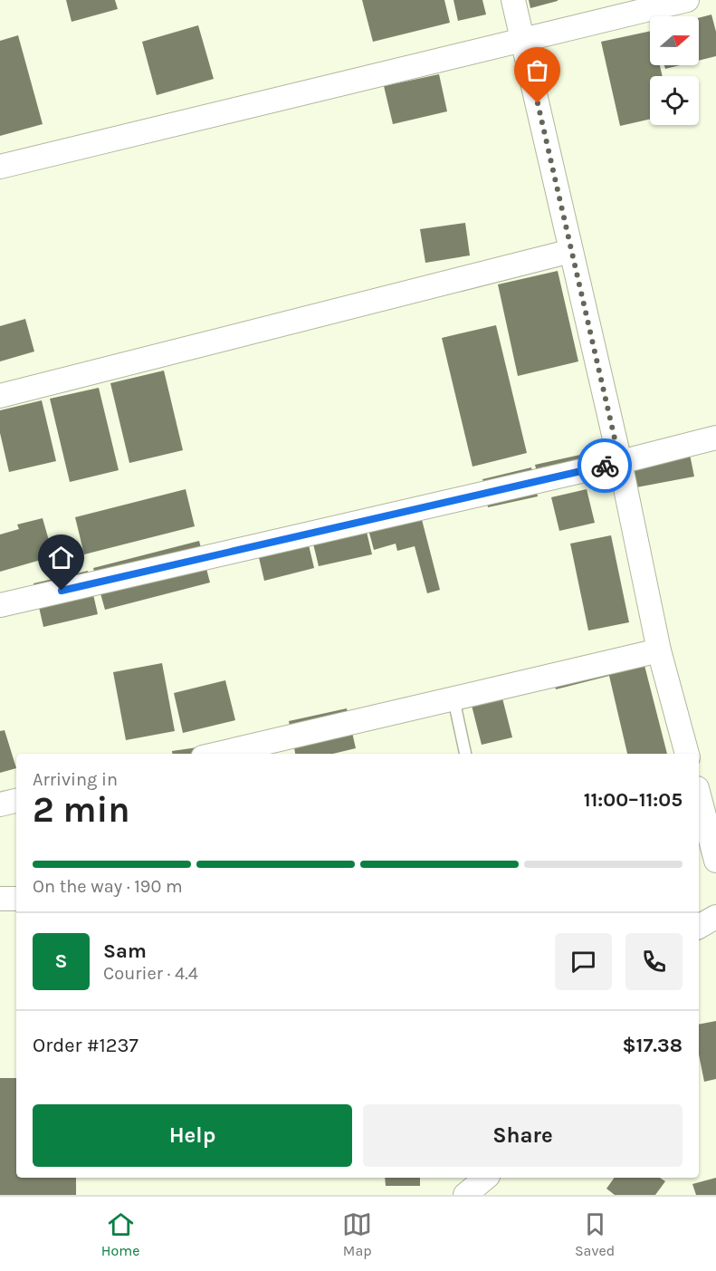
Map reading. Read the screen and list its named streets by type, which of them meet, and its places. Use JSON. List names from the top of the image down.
{
  "north": "right",
  "page": {
    "heading": ["2 min", "Arriving in", "11:00–11:05"],
    "panel": [
      "Sam",
      "Courier · 4.4",
      "Order #1237",
      "$17.38"
    ],
    "bar": "On the way · 190 m",
    "round": "S",
    "buttons": ["Help", "Share"],
    "tabs": ["Home", "Map", "Saved"]
  }
}
